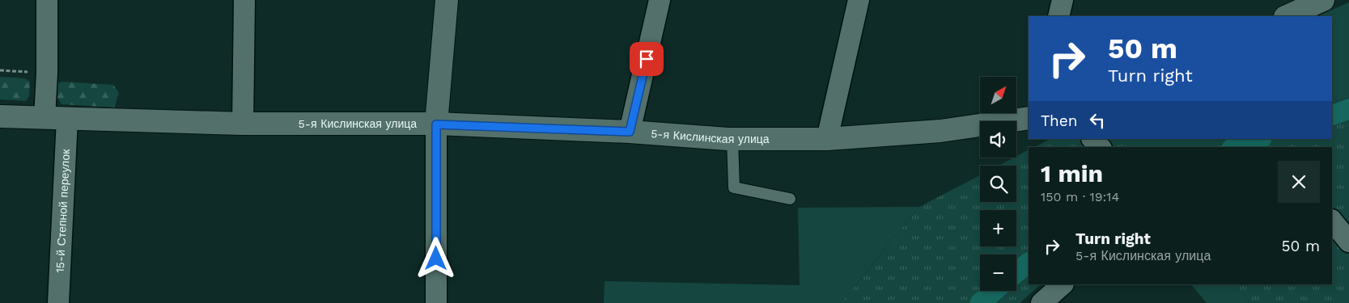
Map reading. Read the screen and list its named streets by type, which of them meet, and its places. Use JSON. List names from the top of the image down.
{
  "streets": {
    "street": ["5-я Кислинская улица", "15-й Степной переулок"]
  },
  "crossings": [
    ["5-я Кислинская улица", "15-й Степной переулок"]
  ],
  "north": "top right",
  "page": {
    "turn": ["50 m", "Turn right"],
    "map_buttons": ["+", "−"],
    "then": "Then",
    "heading": ["1 min", "150 m · 19:14"],
    "list": [
      {
        "name": "Turn right",
        "note": "5-я Кислинская улица",
        "value": "50 m"
      }
    ]
  }
}
